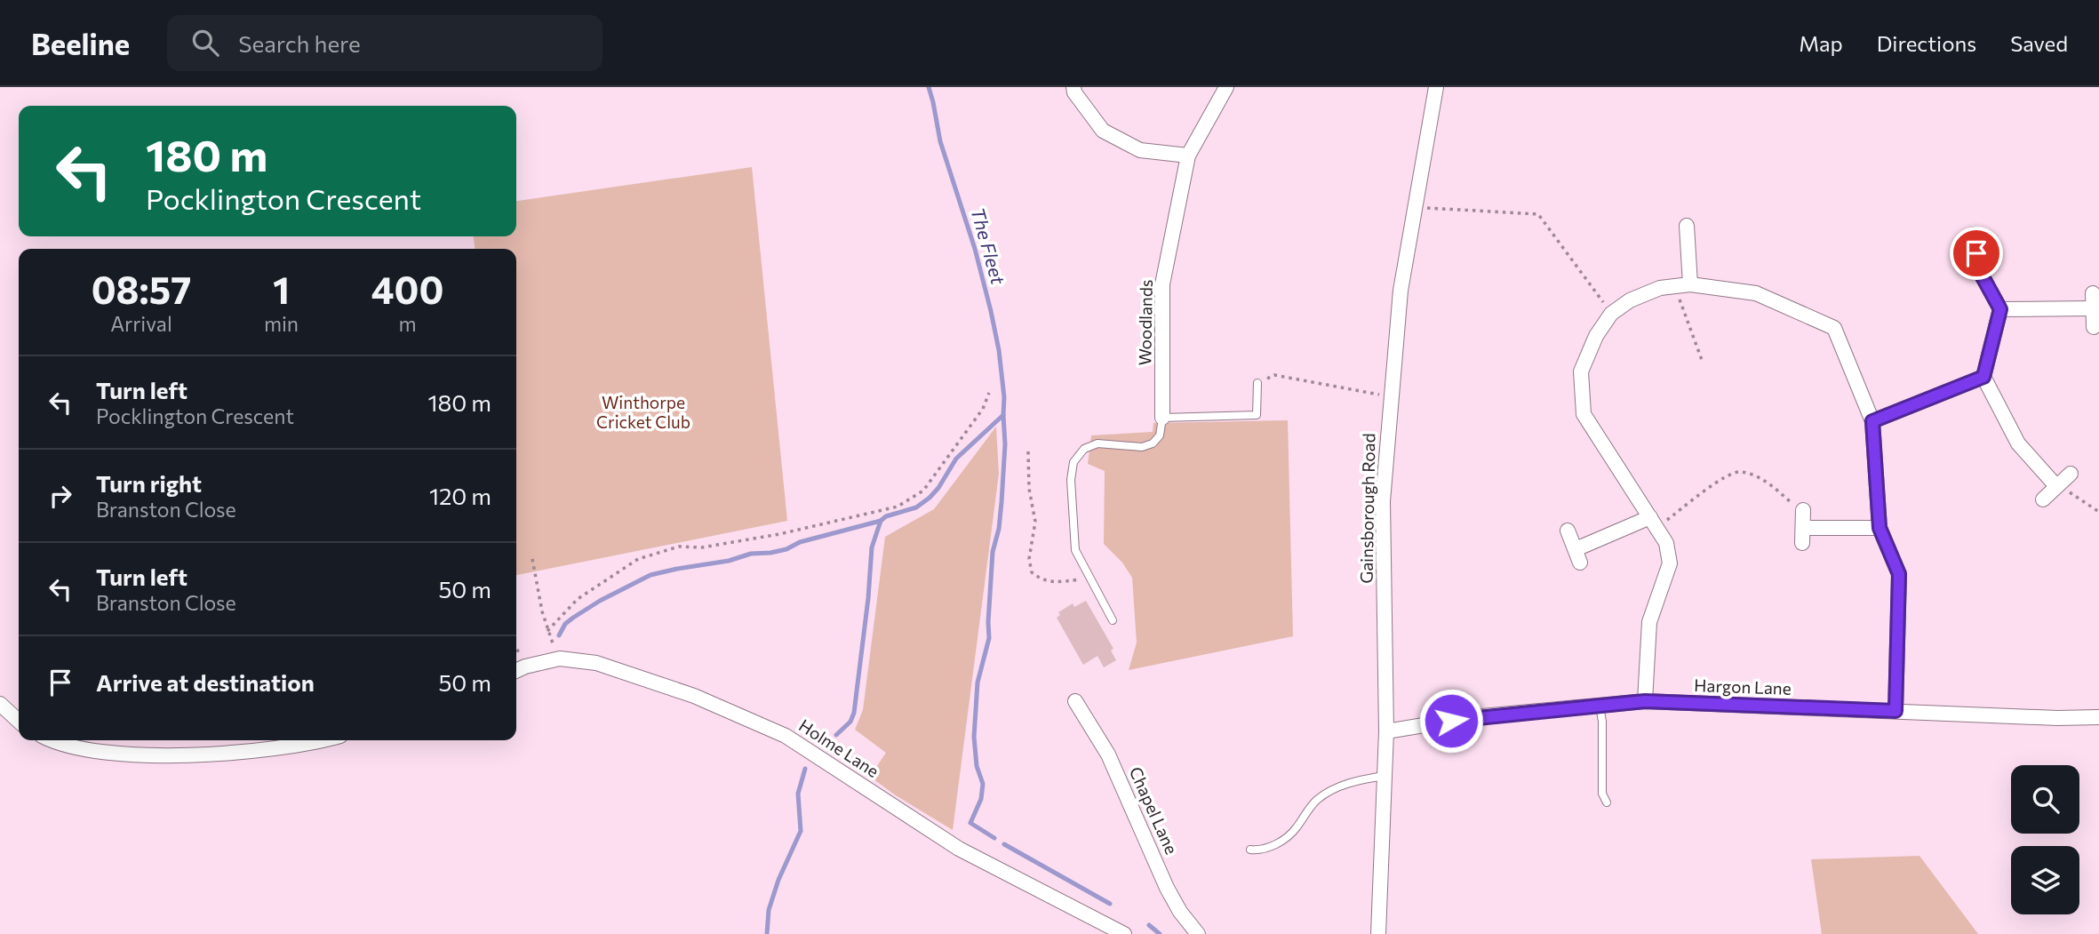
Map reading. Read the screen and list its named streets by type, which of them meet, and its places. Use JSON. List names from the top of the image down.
{
  "streets": {
    "street": [
      "Woodlands",
      "Gainsborough Road",
      "Hargon Lane",
      "Holme Lane",
      "Chapel Lane"
    ]
  },
  "crossings": [
    ["Gainsborough Road", "Hargon Lane"]
  ],
  "water": ["The Fleet"],
  "parks": ["Winthorpe Cricket Club"],
  "page": {
    "header": "Beeline",
    "search": "Search here",
    "nav": ["Map", "Directions", "Saved"],
    "turn": ["180 m", "Pocklington Crescent"],
    "eta": [
      "08:57",
      "Arrival",
      "1",
      "min",
      "400",
      "m"
    ],
    "list": [
      {
        "name": "Turn left",
        "note": "Pocklington Crescent",
        "value": "180 m"
      },
      {
        "name": "Turn right",
        "note": "Branston Close",
        "value": "120 m"
      },
      {
        "name": "Turn left",
        "note": "Branston Close",
        "value": "50 m"
      },
      {
        "name": "Arrive at destination",
        "value": "50 m"
      }
    ]
  }
}
